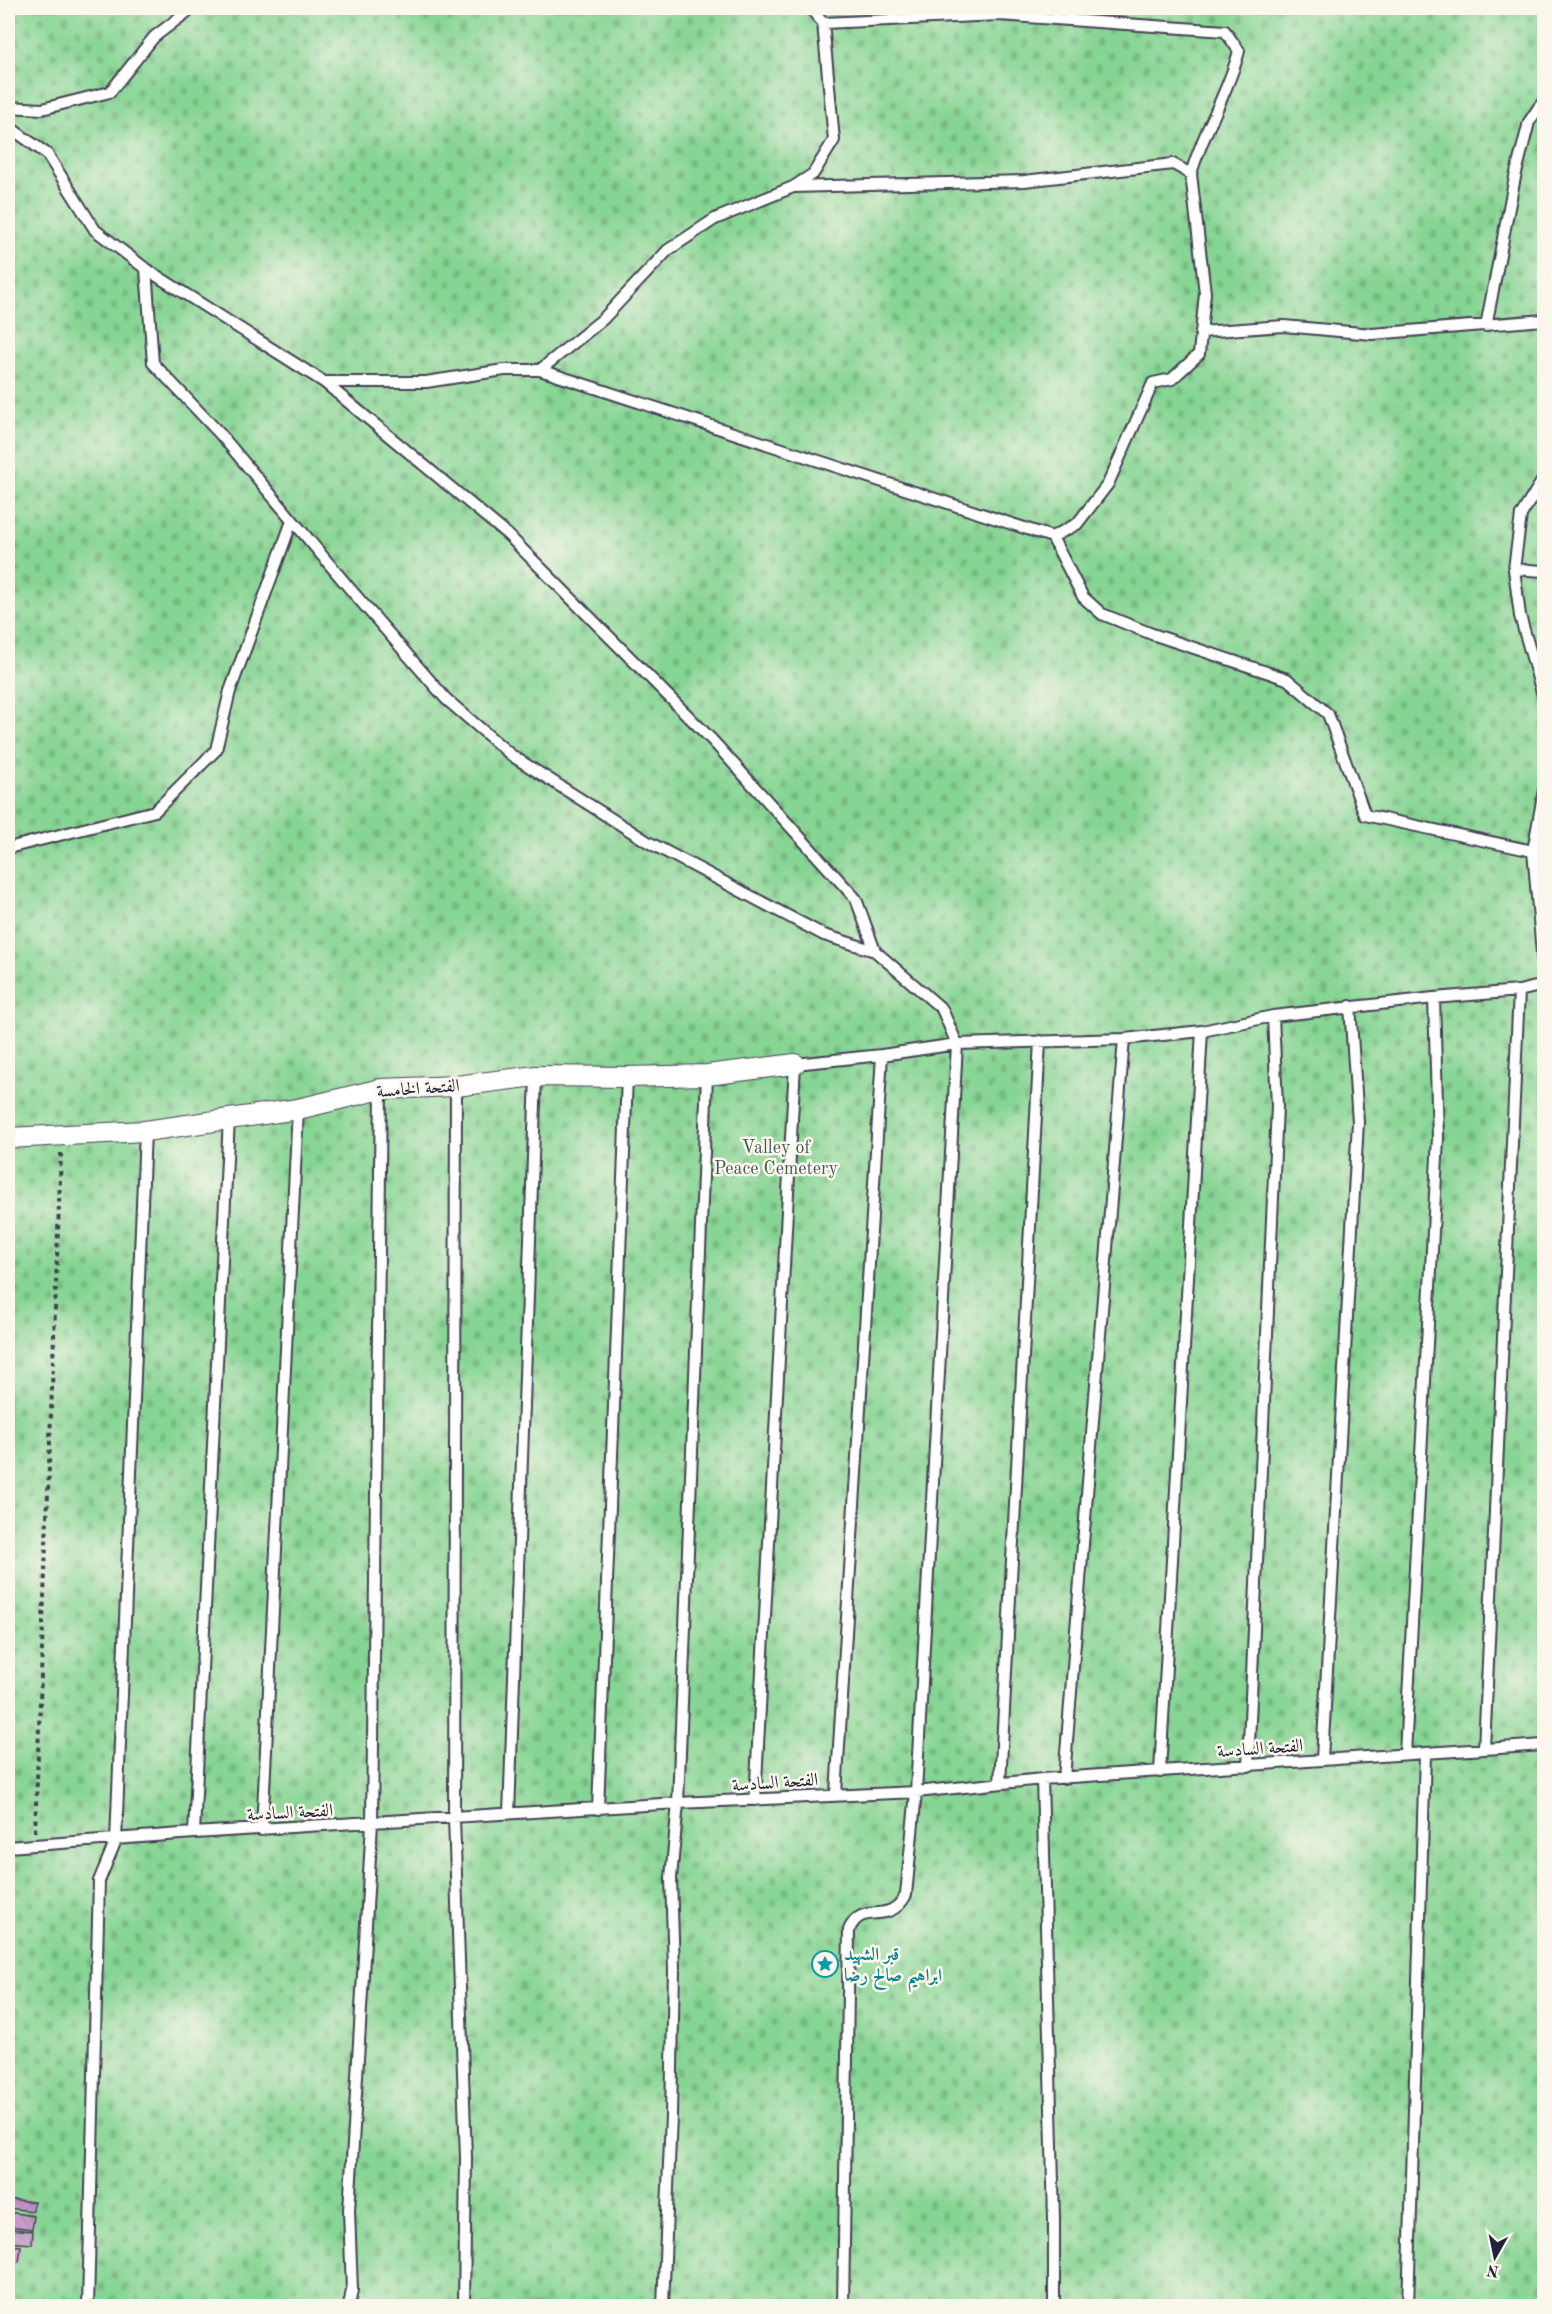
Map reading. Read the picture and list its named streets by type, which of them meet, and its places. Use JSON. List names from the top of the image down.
{
  "streets": {
    "street": ["الفتحة الخامسة"],
    "lane": ["الفتحة السادسة"]
  },
  "parks": ["Valley of Peace Cemetery"],
  "places": {
    "place": ["قبر الشهيد ابراهيم صالح رضا"]
  },
  "north": "bottom"
}
